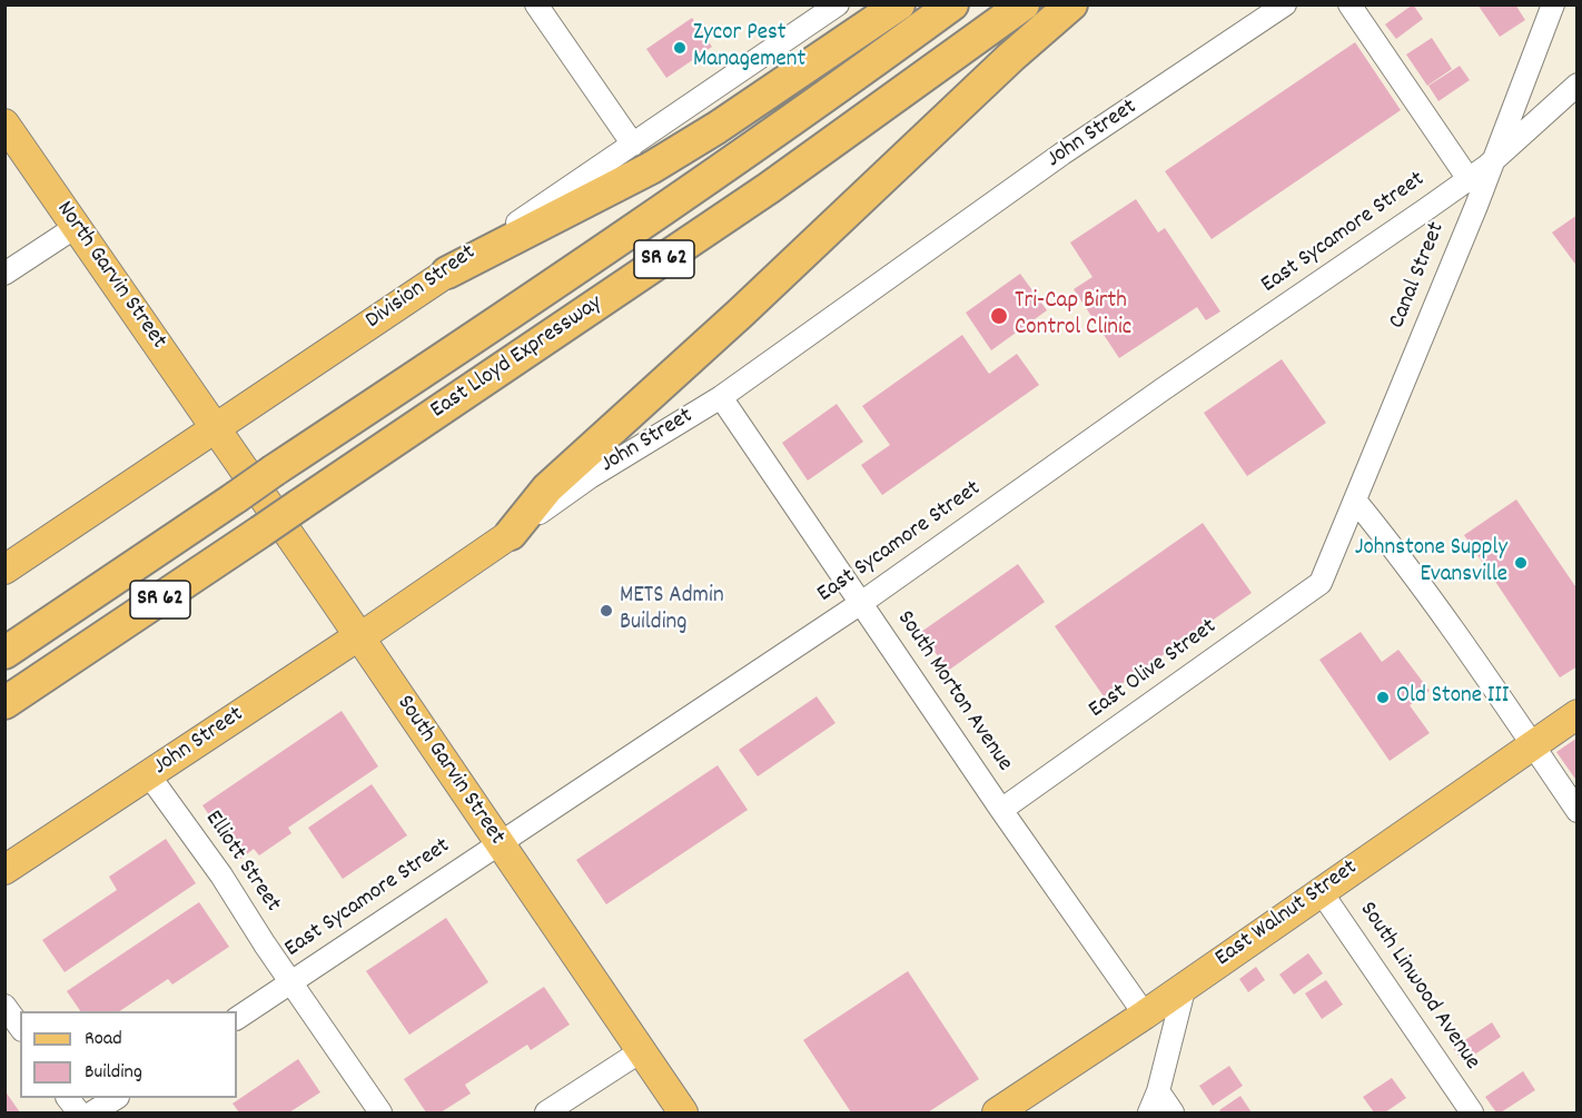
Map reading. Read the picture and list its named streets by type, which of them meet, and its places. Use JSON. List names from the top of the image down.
{
  "streets": {
    "highway": ["SR 62", "East Lloyd Expressway"],
    "main road": [
      "John Street",
      "North Garvin Street",
      "Division Street",
      "South Garvin Street",
      "East Walnut Street"
    ],
    "street": [
      "East Sycamore Street",
      "Canal Street",
      "East Olive Street",
      "South Morton Avenue",
      "Elliott Street",
      "South Linwood Avenue"
    ]
  },
  "crossings": [
    ["John Street", "South Morton Avenue"],
    ["John Street", "South Garvin Street"],
    ["John Street", "Elliott Street"],
    ["East Sycamore Street", "Canal Street"],
    ["East Sycamore Street", "South Morton Avenue"],
    ["East Sycamore Street", "South Garvin Street"],
    ["East Sycamore Street", "Elliott Street"],
    ["North Garvin Street", "Division Street"],
    ["North Garvin Street", "South Garvin Street"],
    ["Canal Street", "East Olive Street"],
    ["Division Street", "South Garvin Street"],
    ["East Olive Street", "South Morton Avenue"],
    ["South Morton Avenue", "East Walnut Street"],
    ["East Walnut Street", "South Linwood Avenue"]
  ],
  "places": [
    "Zycor Pest Management",
    "Tri-Cap Birth Control Clinic",
    "Johnstone Supply Evansville",
    "METS Admin Building",
    "Old Stone III"
  ],
  "legend": ["Road", "Building"]
}
